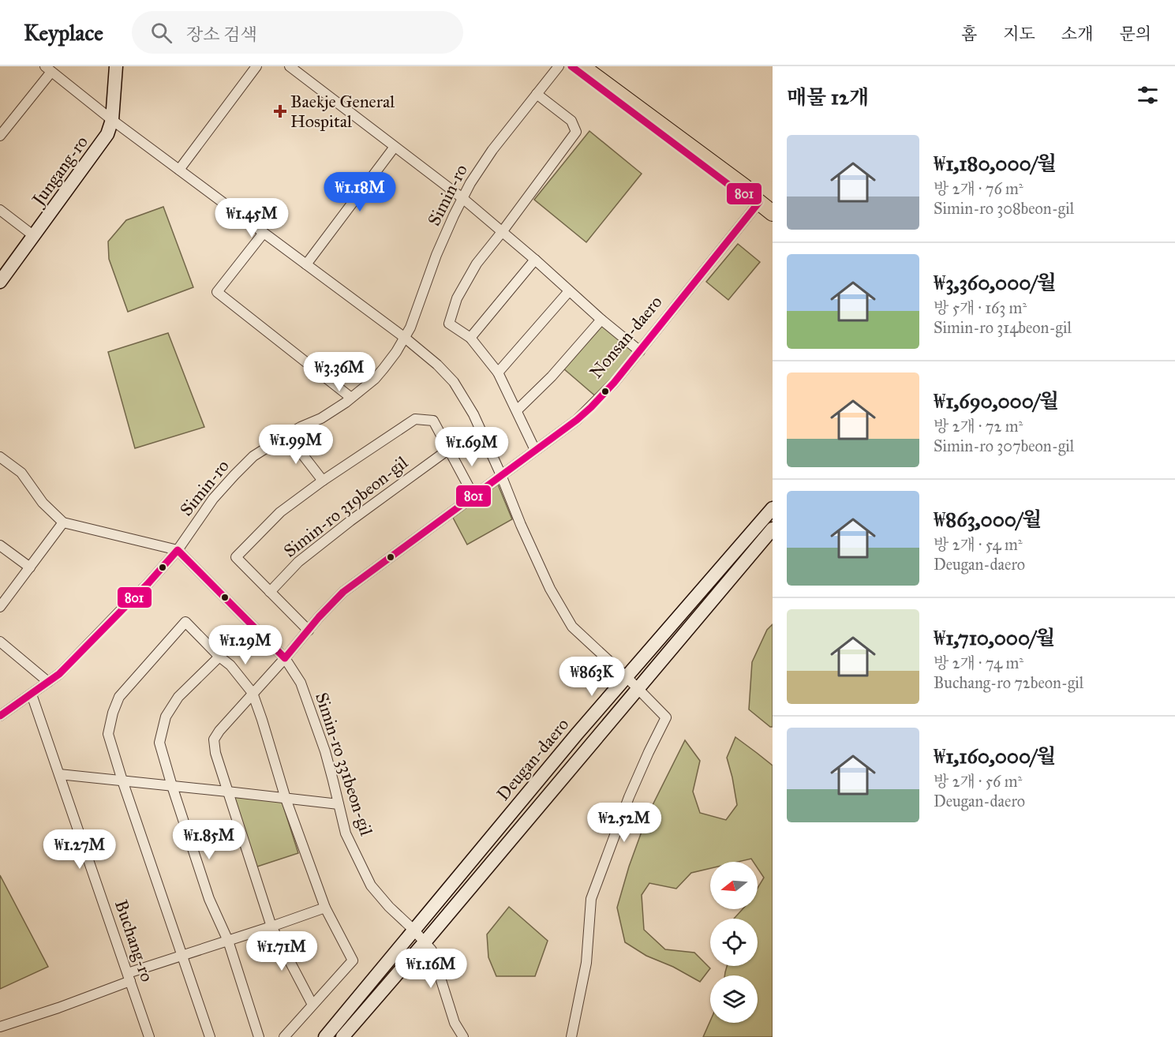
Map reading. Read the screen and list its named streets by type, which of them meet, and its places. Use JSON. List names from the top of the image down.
{
  "streets": {
    "street": [
      "Jungang-ro",
      "Simin-ro",
      "Nonsan-daero",
      "Simin-ro 319beon-gil",
      "Deugan-daero",
      "Simin-ro 331beon-gil",
      "Buchang-ro"
    ]
  },
  "crossings": [
    ["Simin-ro", "Simin-ro 319beon-gil"],
    ["Simin-ro", "Simin-ro 331beon-gil"],
    ["Simin-ro", "Buchang-ro"],
    ["Nonsan-daero", "Simin-ro 331beon-gil"],
    ["Deugan-daero", "Simin-ro 331beon-gil"]
  ],
  "places": {
    "health": ["Baekje General Hospital"]
  },
  "lines": ["transit line 801"],
  "north": "left",
  "page": {
    "header": "Keyplace",
    "search": "장소 검색",
    "nav": [
      "홈",
      "지도",
      "소개",
      "문의"
    ],
    "heading": "매물 12개",
    "list": [
      {
        "name": "₩1,180,000/월",
        "note": "방 2개 · 76 m² · Simin-ro 308beon-gil"
      },
      {
        "name": "₩3,360,000/월",
        "note": "방 5개 · 163 m² · Simin-ro 314beon-gil"
      },
      {
        "name": "₩1,690,000/월",
        "note": "방 2개 · 72 m² · Simin-ro 307beon-gil"
      },
      {
        "name": "₩863,000/월",
        "note": "방 2개 · 54 m² · Deugan-daero"
      },
      {
        "name": "₩1,710,000/월",
        "note": "방 2개 · 74 m² · Buchang-ro 72beon-gil"
      },
      {
        "name": "₩1,160,000/월",
        "note": "방 2개 · 56 m² · Deugan-daero"
      }
    ],
    "price": [
      "₩1.18M",
      "₩1.45M",
      "₩3.36M",
      "₩1.99M",
      "₩1.69M",
      "₩1.29M",
      "₩863K",
      "₩2.52M",
      "₩1.85M",
      "₩1.27M",
      "₩1.71M",
      "₩1.16M"
    ]
  }
}
